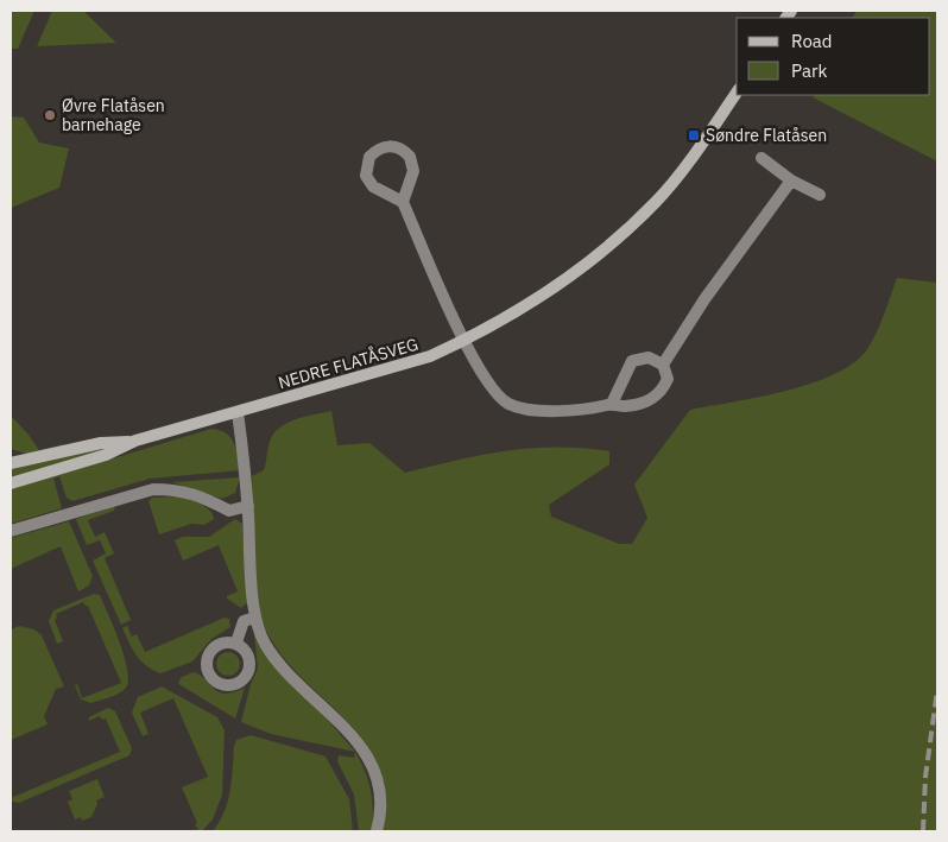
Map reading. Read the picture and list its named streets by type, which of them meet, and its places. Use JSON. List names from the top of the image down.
{
  "streets": {
    "street": ["NEDRE FLATÅSVEG"]
  },
  "places": {
    "other": ["Øvre Flatåsen barnehage"],
    "transit": ["Søndre Flatåsen"]
  },
  "legend": ["Road", "Park"]
}
